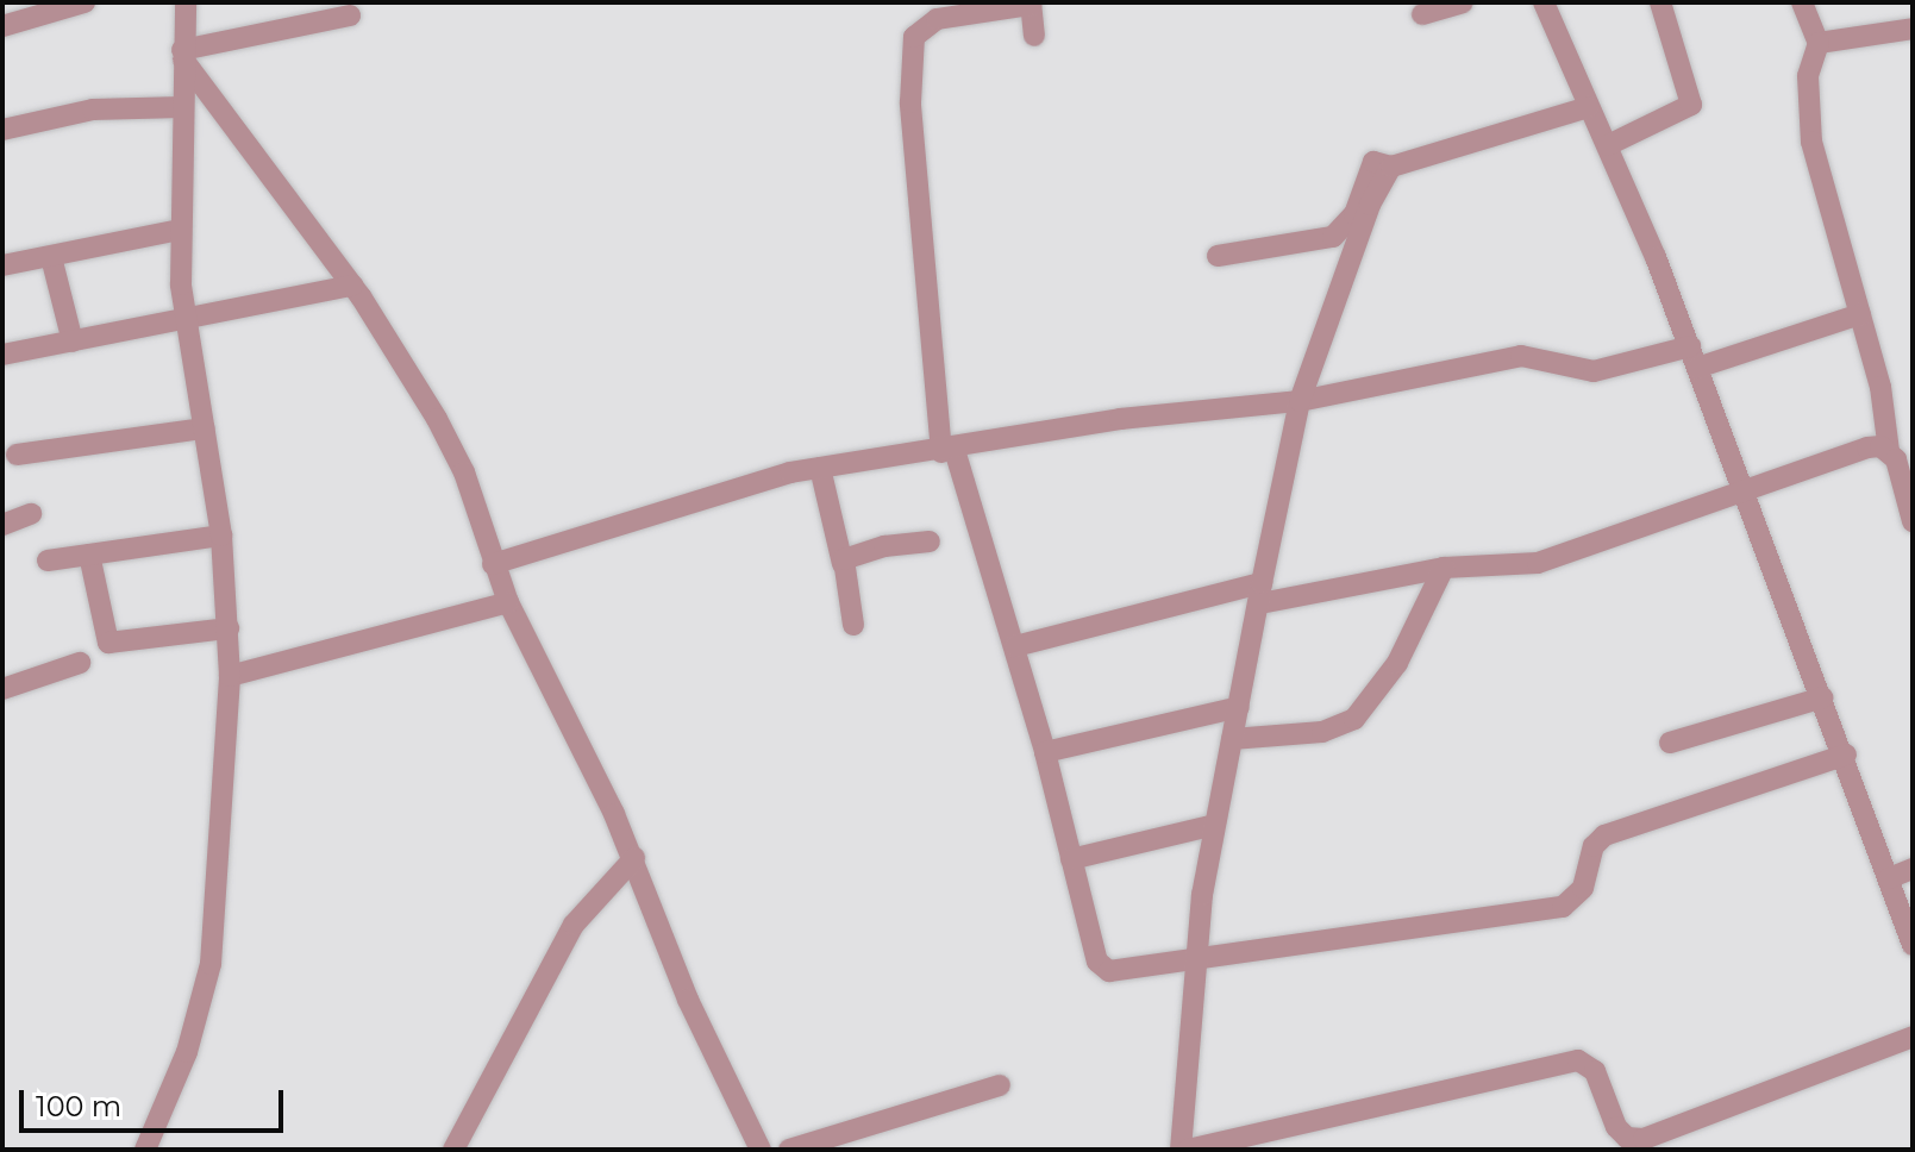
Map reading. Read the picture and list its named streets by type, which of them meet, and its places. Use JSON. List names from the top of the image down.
{
  "scale_bar": "100 m"
}
